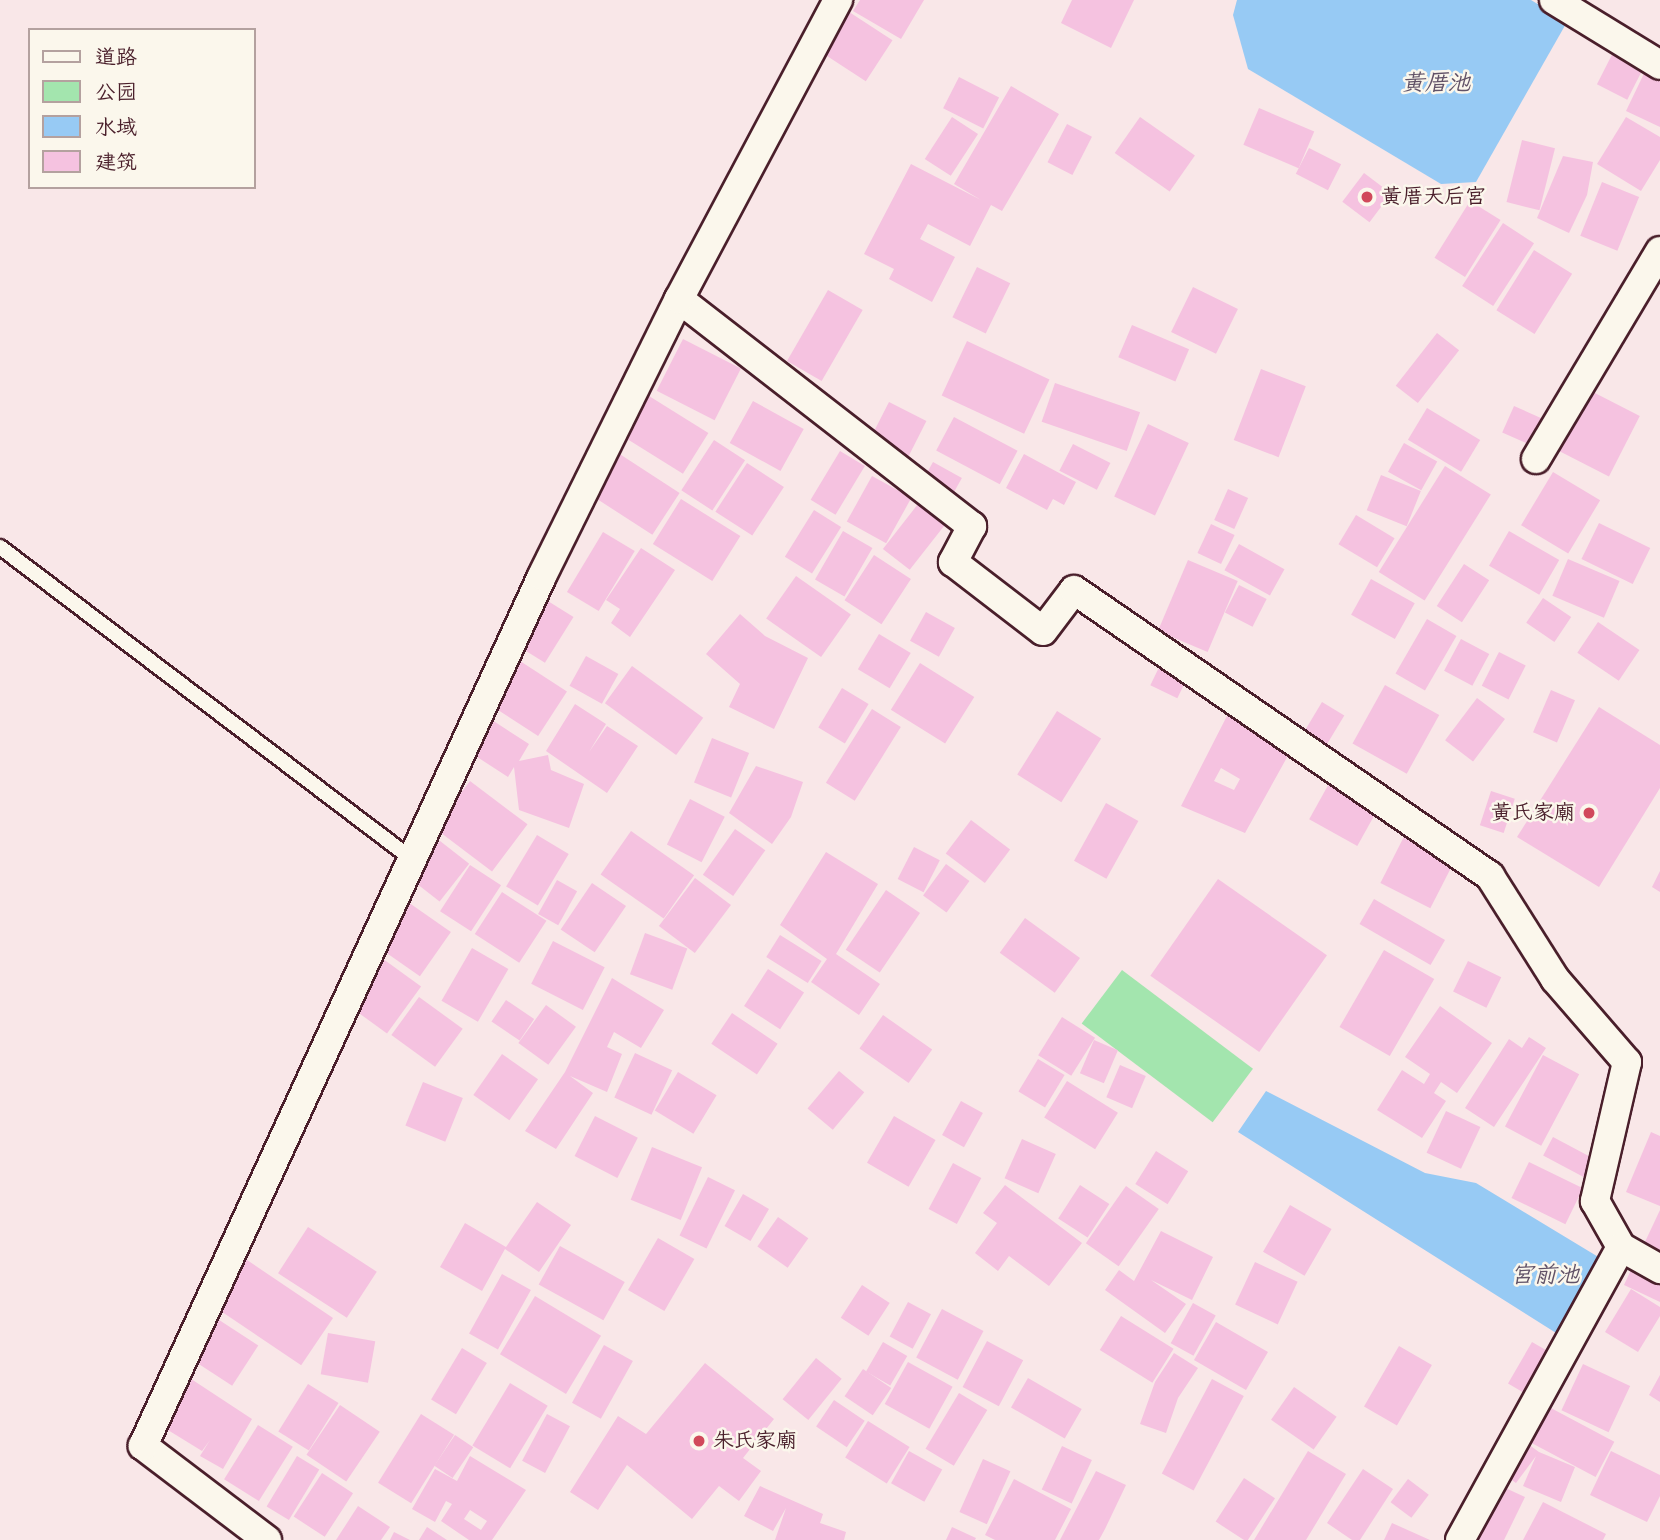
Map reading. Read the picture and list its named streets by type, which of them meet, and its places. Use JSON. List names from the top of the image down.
{
  "water": ["黄厝池", "宫前池"],
  "places": ["黄厝天后宫", "黄氏家廟", "朱氏家廟"],
  "legend": [
    "道路",
    "公园",
    "水域",
    "建筑"
  ]
}
